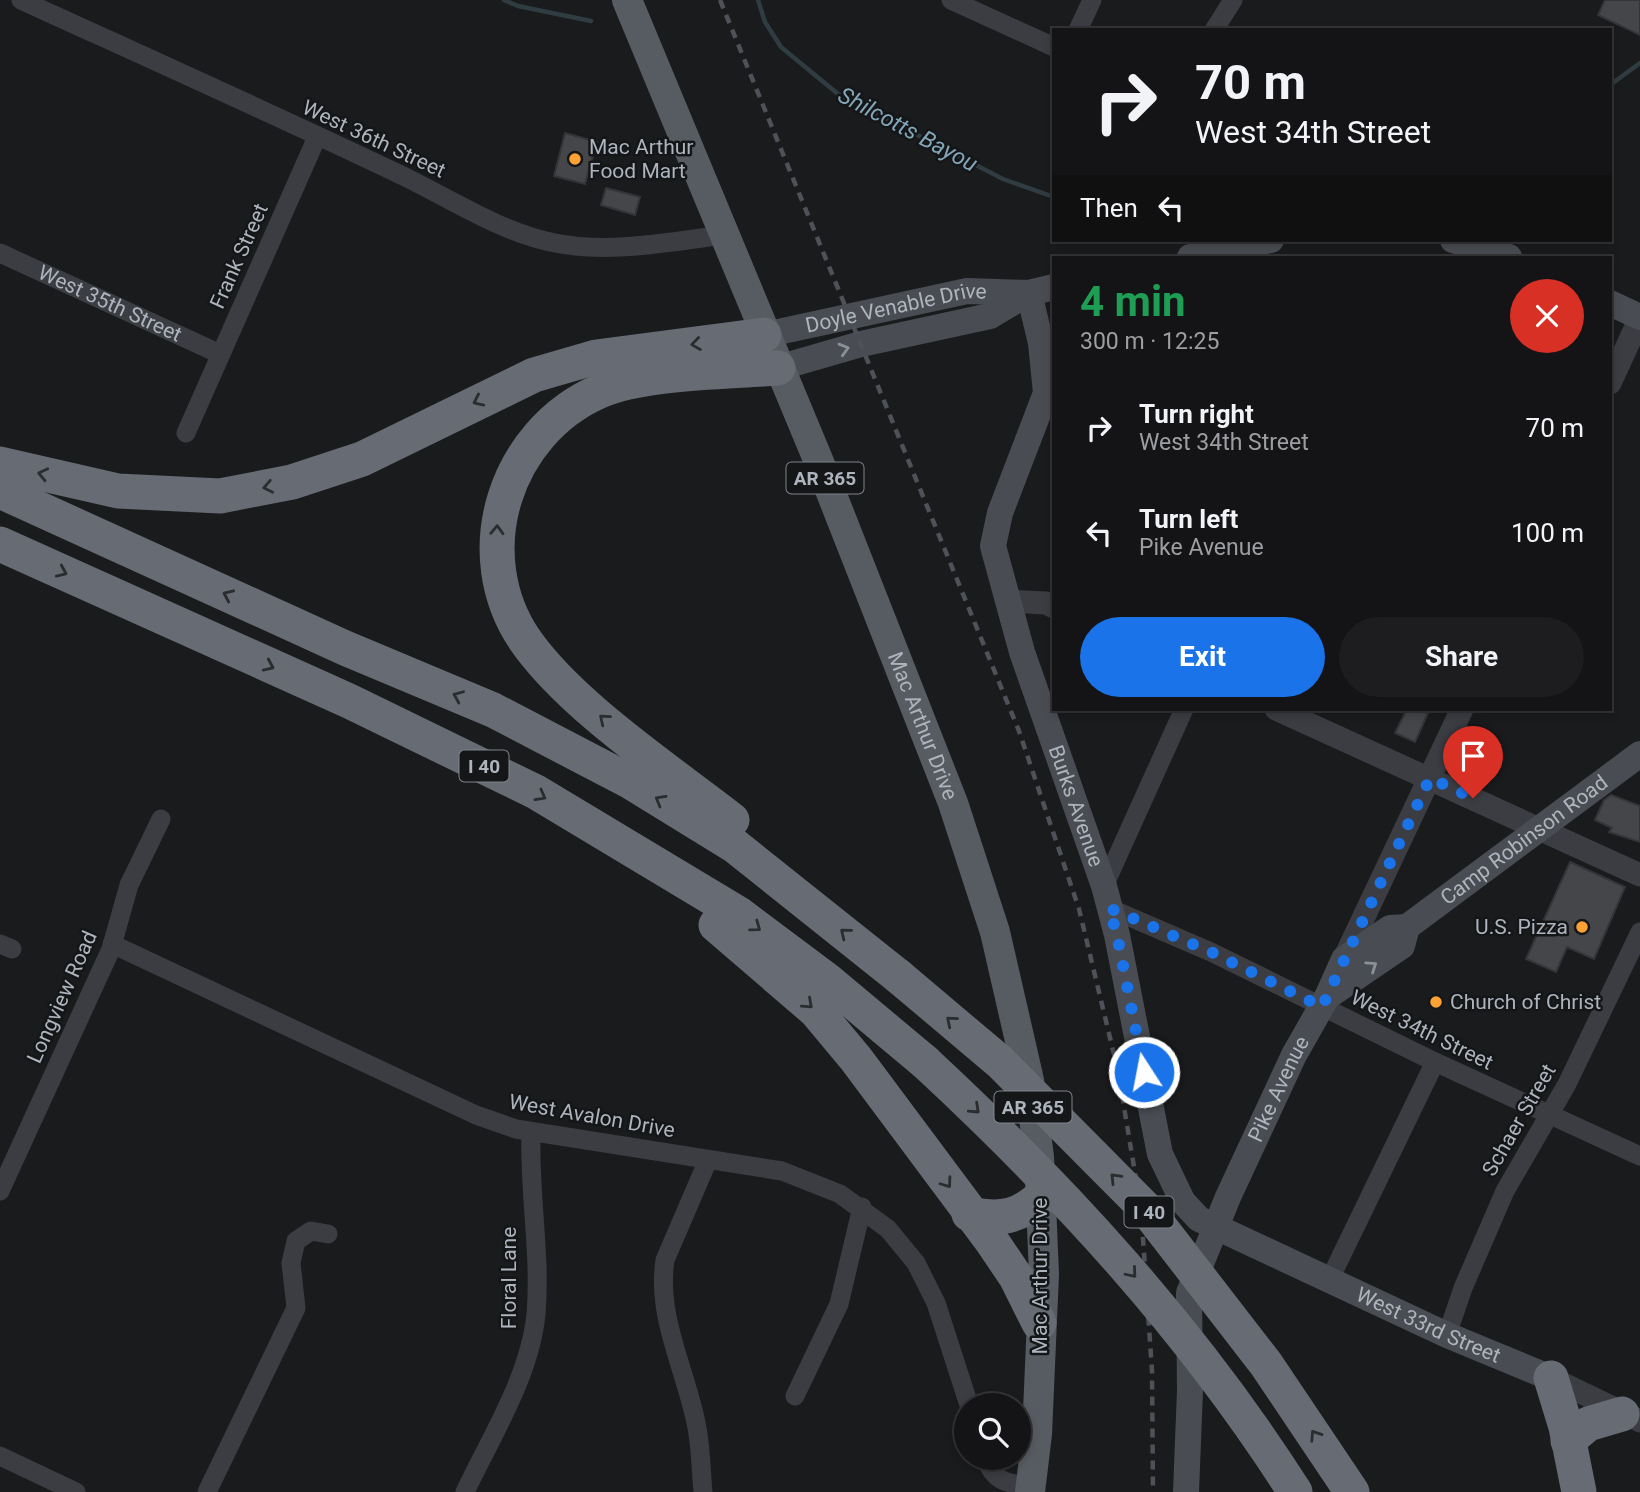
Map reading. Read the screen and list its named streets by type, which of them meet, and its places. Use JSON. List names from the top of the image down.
{
  "streets": {
    "highway": ["I 40"],
    "main road": [
      "Doyle Venable Drive",
      "AR 365",
      "Mac Arthur Drive",
      "Burks Avenue",
      "Camp Robinson Road",
      "Pike Avenue",
      "West 33rd Street"
    ],
    "street": [
      "West 36th Street",
      "Frank Street",
      "West 35th Street",
      "Longview Road",
      "West 34th Street",
      "West Avalon Drive",
      "Schaer Street",
      "Floral Lane"
    ]
  },
  "crossings": [
    ["West 36th Street", "Frank Street"],
    ["West 36th Street", "Mac Arthur Drive"],
    ["Frank Street", "West 35th Street"],
    ["Doyle Venable Drive", "Mac Arthur Drive"],
    ["Doyle Venable Drive", "Burks Avenue"],
    ["Burks Avenue", "West 34th Street"],
    ["Burks Avenue", "Pike Avenue"],
    ["Burks Avenue", "West 33rd Street"],
    ["Camp Robinson Road", "West 34th Street"],
    ["Camp Robinson Road", "Pike Avenue"],
    ["Longview Road", "West Avalon Drive"],
    ["West 34th Street", "Pike Avenue"],
    ["West 34th Street", "Schaer Street"],
    ["Pike Avenue", "West 33rd Street"],
    ["West Avalon Drive", "Floral Lane"],
    ["Schaer Street", "West 33rd Street"]
  ],
  "water": ["Shilcotts Bayou"],
  "places": ["Mac Arthur Food Mart", "U.S. Pizza", "Church of Christ"],
  "page": {
    "turn": ["70 m", "West 34th Street"],
    "then": "Then",
    "heading": ["4 min", "300 m · 12:25"],
    "list": [
      {
        "name": "Turn right",
        "note": "West 34th Street",
        "value": "70 m"
      },
      {
        "name": "Turn left",
        "note": "Pike Avenue",
        "value": "100 m"
      }
    ],
    "buttons": ["Exit", "Share"]
  }
}
